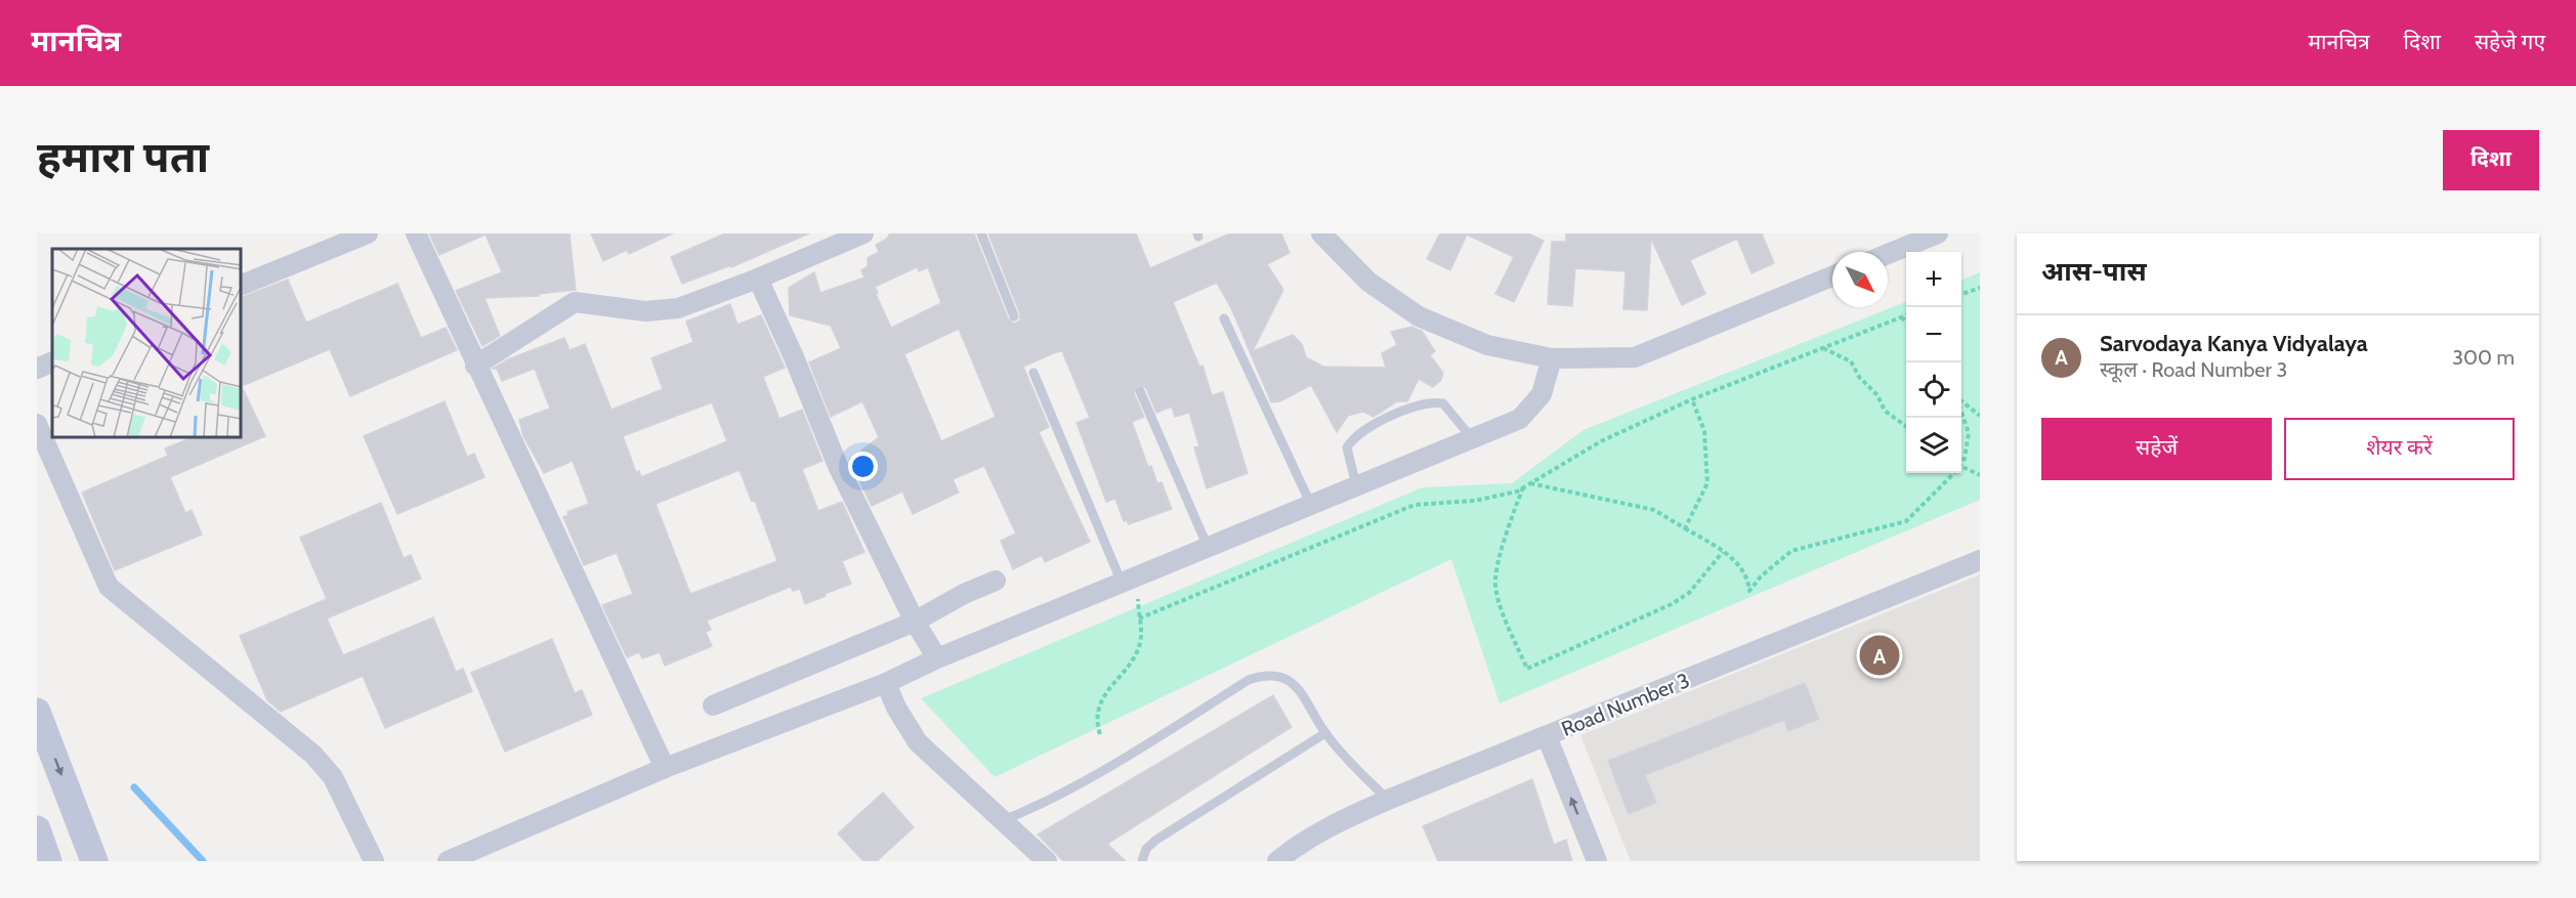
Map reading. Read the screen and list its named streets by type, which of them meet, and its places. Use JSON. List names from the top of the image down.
{
  "streets": {
    "street": ["Road Number 3"]
  },
  "north": "bottom right",
  "page": {
    "header": "मानचित्र",
    "nav": ["मानचित्र", "दिशा", "सहेजे गए"],
    "title": "हमारा पता",
    "buttons": [
      "दिशा",
      ["सहेजें", "शेयर करें"]
    ],
    "heading": "आस-पास",
    "map_buttons": ["+", "−"],
    "list": [
      {
        "mark": "A",
        "name": "Sarvodaya Kanya Vidyalaya",
        "note": "स्कूल · Road Number 3",
        "value": "300 m"
      }
    ],
    "pins": "A"
  }
}
